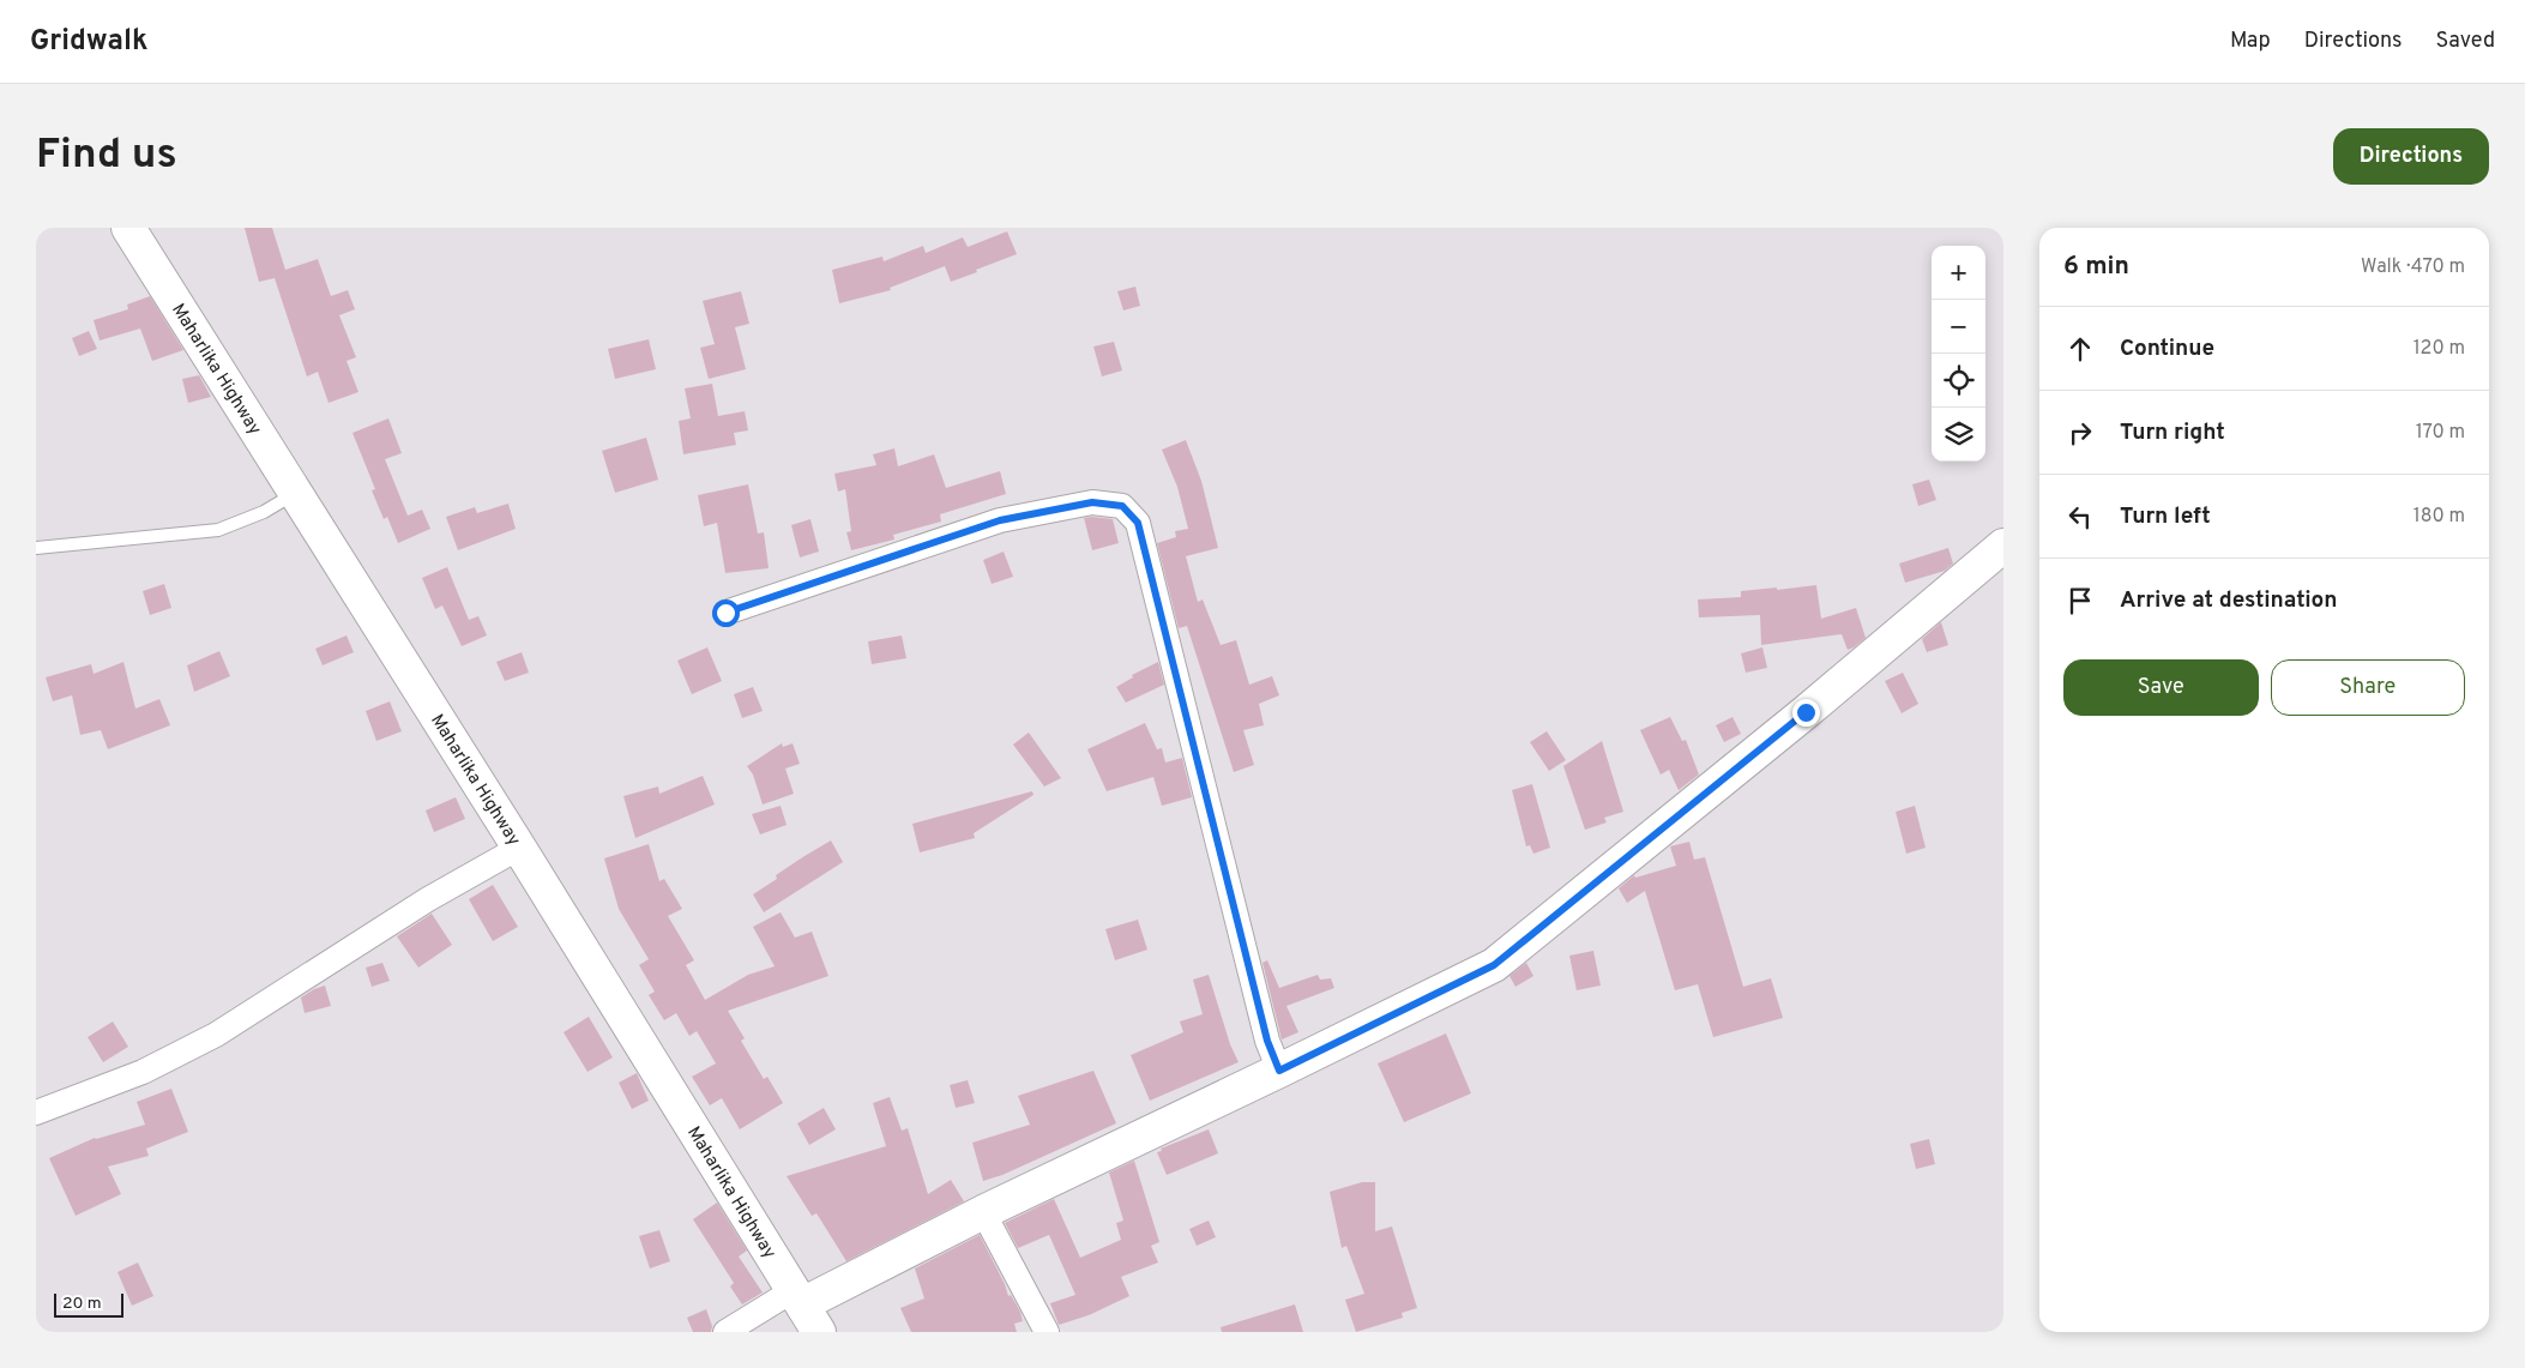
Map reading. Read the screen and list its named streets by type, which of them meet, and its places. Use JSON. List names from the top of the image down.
{
  "streets": {
    "main road": ["Maharlika Highway"]
  },
  "scale_bar": "20 m",
  "page": {
    "header": "Gridwalk",
    "nav": ["Map", "Directions", "Saved"],
    "buttons": [
      "Directions",
      ["Save", "Share"]
    ],
    "title": "Find us",
    "heading": ["6 min", "Walk · 470 m"],
    "map_buttons": ["+", "−"],
    "list": [
      ["Continue", "120 m"],
      ["Turn right", "170 m"],
      ["Turn left", "180 m"],
      "Arrive at destination"
    ],
    "scale": "20 m"
  }
}
